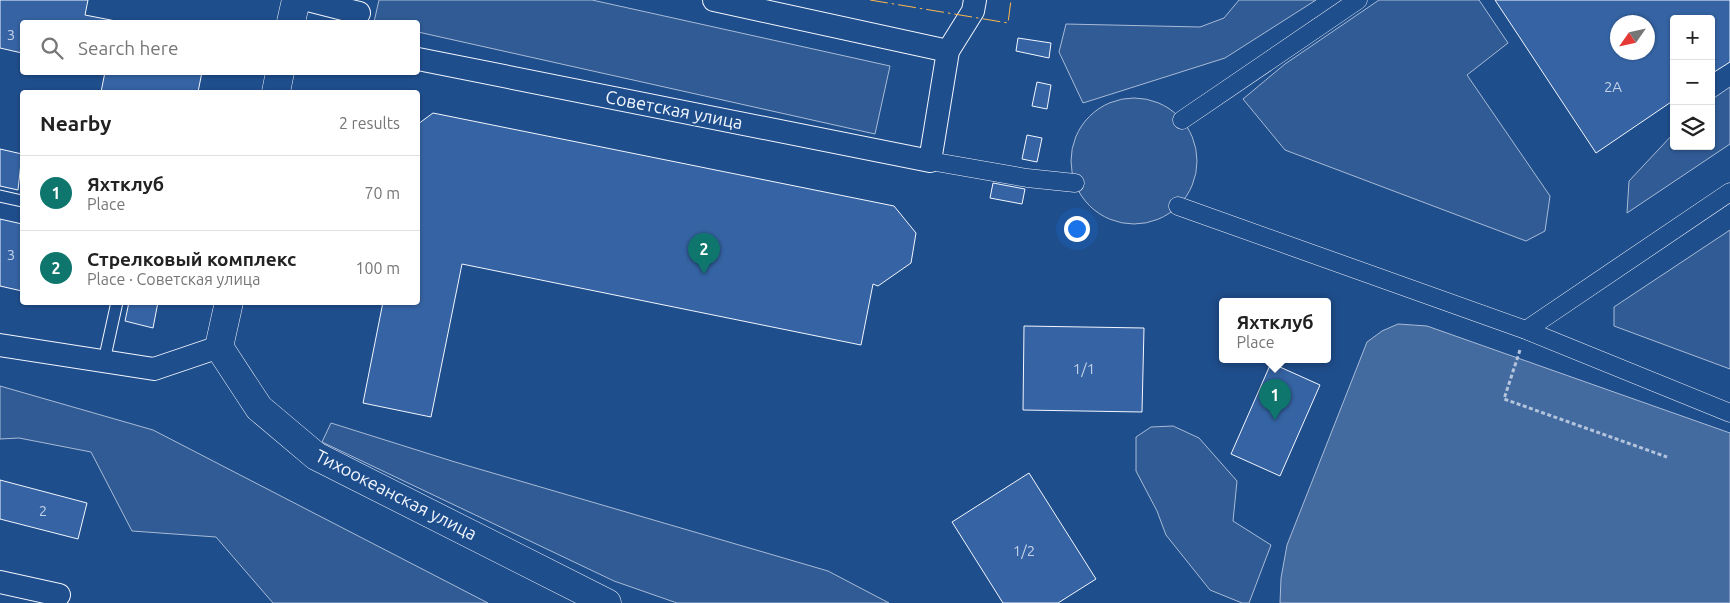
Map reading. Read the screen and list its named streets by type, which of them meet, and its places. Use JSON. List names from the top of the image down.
{
  "streets": {
    "main road": ["Тихоокеанская улица"],
    "street": ["Советская улица"]
  },
  "house_numbers": [
    "3",
    "2А",
    "3",
    "1/1",
    "2",
    "1/2"
  ],
  "north": "bottom left",
  "page": {
    "map_buttons": ["+", "−"],
    "search": "Search here",
    "heading": ["Nearby", "2 results"],
    "list": [
      {
        "mark": "1",
        "name": "Яхтклуб",
        "note": "Place",
        "value": "70 m"
      },
      {
        "mark": "2",
        "name": "Стрелковый комплекс",
        "note": "Place · Советская улица",
        "value": "100 m"
      }
    ],
    "pins": ["2", "1"],
    "popup": ["Яхтклуб", "Place"]
  }
}
